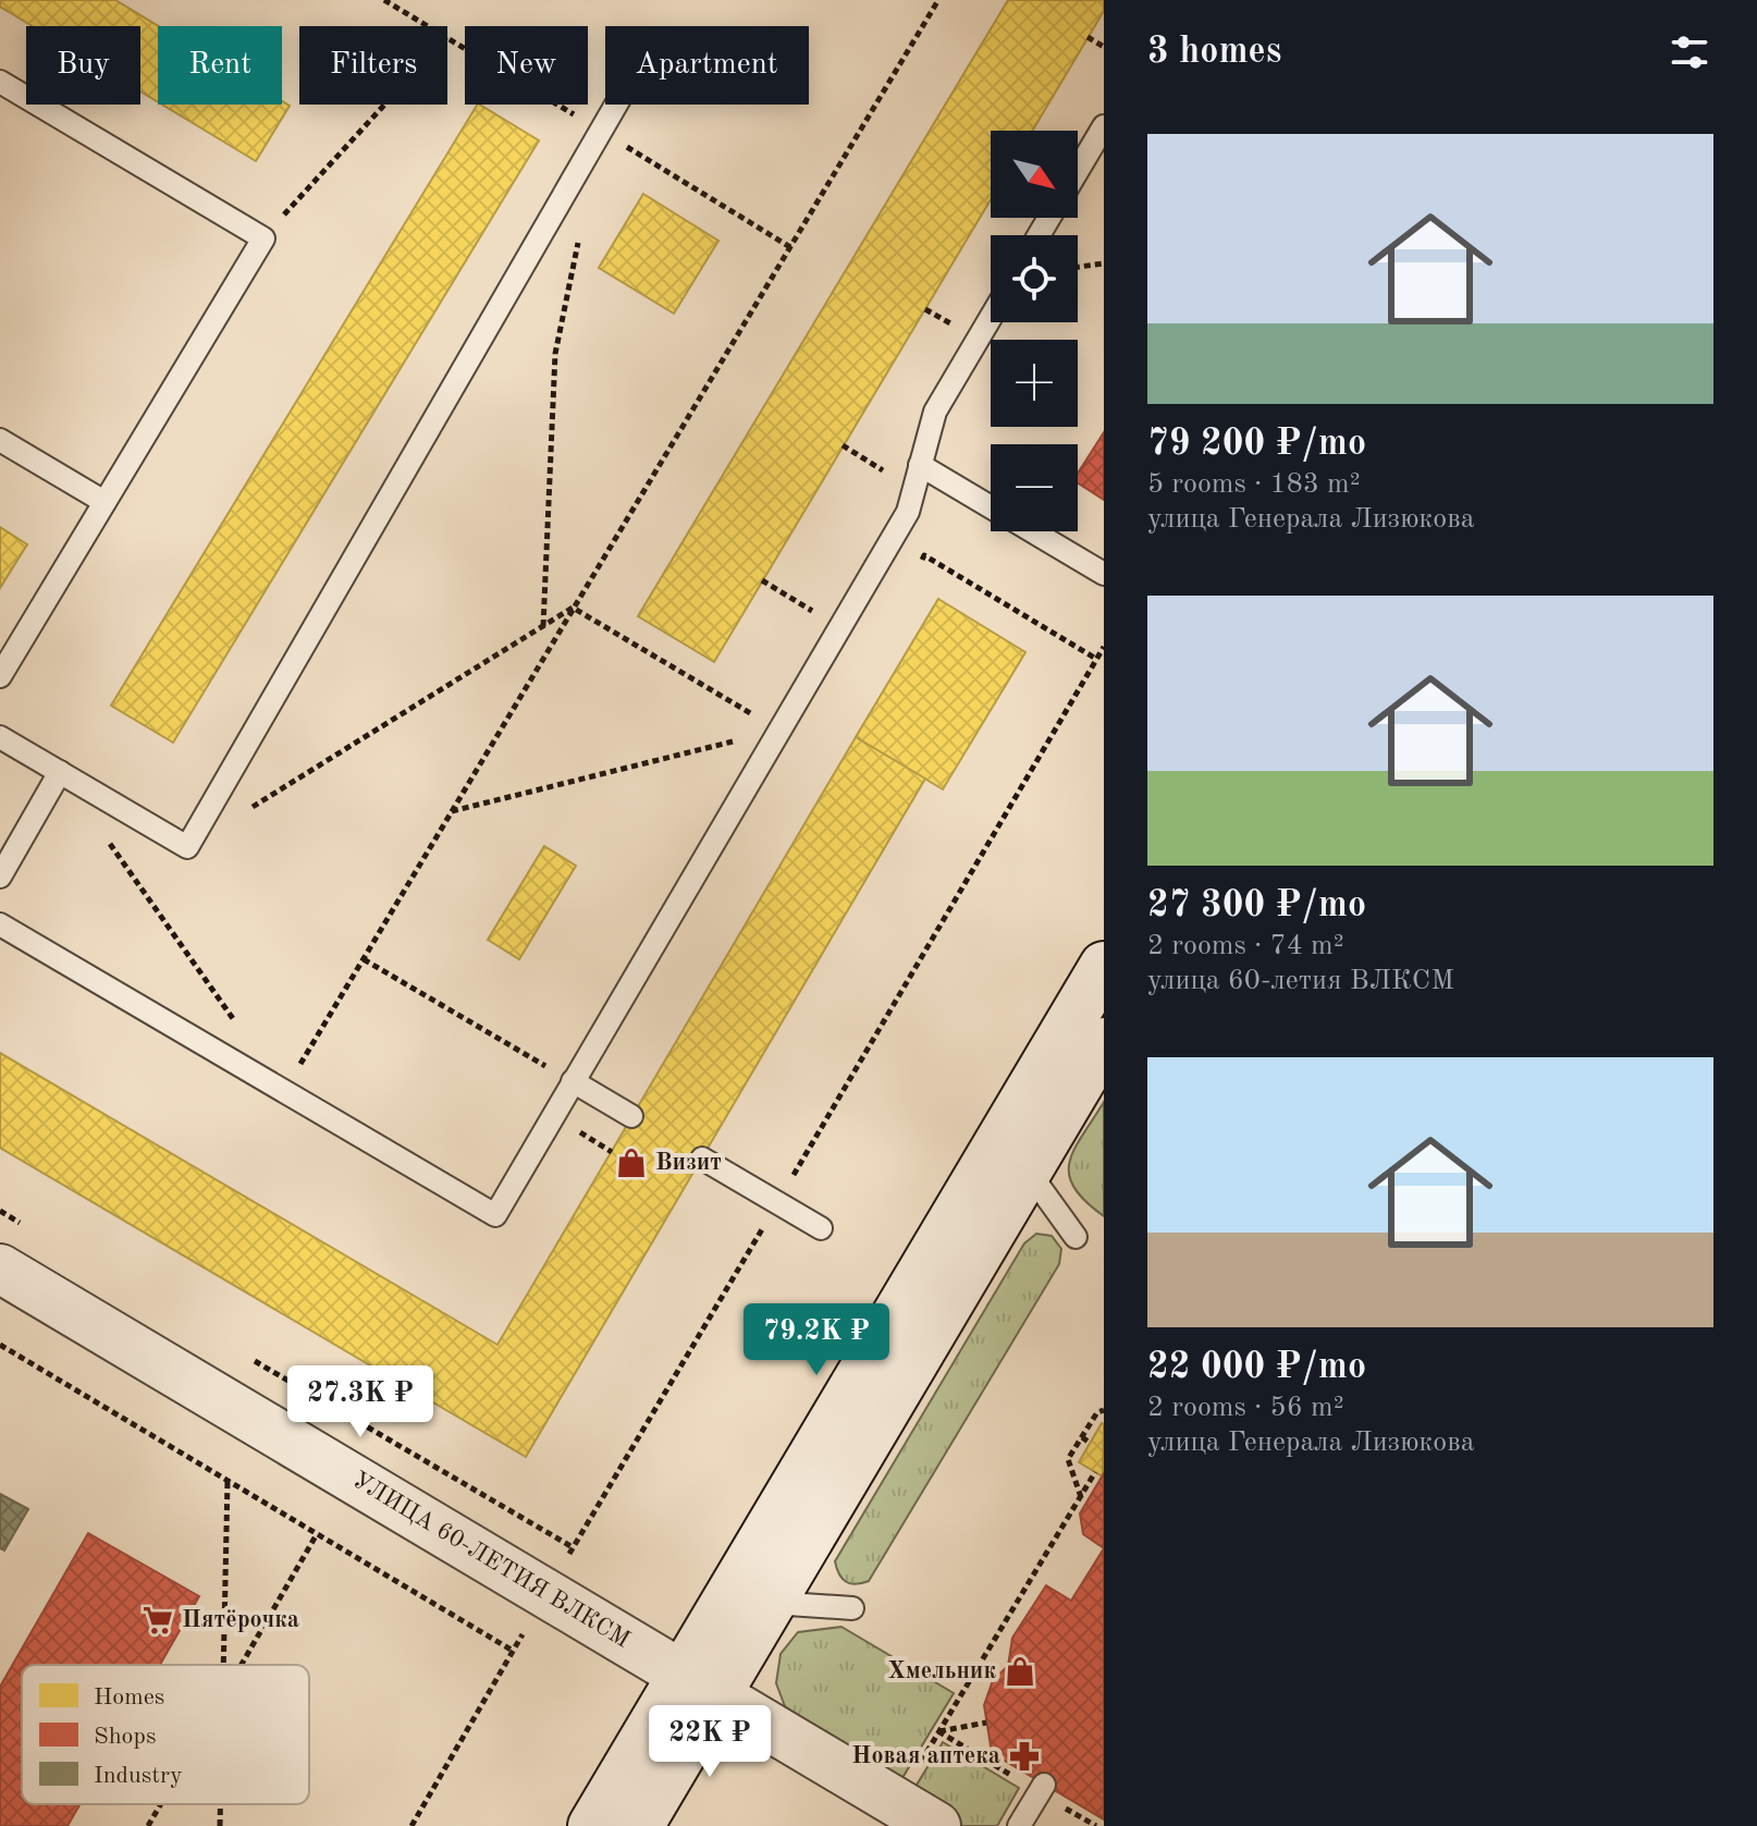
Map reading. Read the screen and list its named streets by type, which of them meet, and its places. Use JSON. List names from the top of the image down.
{
  "streets": {
    "main road": ["УЛИЦА 60-ЛЕТИЯ ВЛКСМ"]
  },
  "places": {
    "shop": ["Визит", "Хмельник"],
    "supermarket": ["Пятёрочка"],
    "pharmacy": ["Новая аптека"]
  },
  "legend": ["Homes", "Shops", "Industry"],
  "north": "bottom right",
  "page": {
    "heading": "3 homes",
    "chip": [
      "Buy",
      "Rent",
      "Filters",
      "New",
      "Apartment"
    ],
    "list": [
      {
        "name": "79 200 ₽/mo",
        "note": "5 rooms · 183 m² · улица Генерала Лизюкова"
      },
      {
        "name": "27 300 ₽/mo",
        "note": "2 rooms · 74 m² · улица 60-летия ВЛКСМ"
      },
      {
        "name": "22 000 ₽/mo",
        "note": "2 rooms · 56 m² · улица Генерала Лизюкова"
      }
    ],
    "map_buttons": ["+", "−"],
    "price": ["79.2K ₽", "27.3K ₽", "22K ₽"]
  }
}
